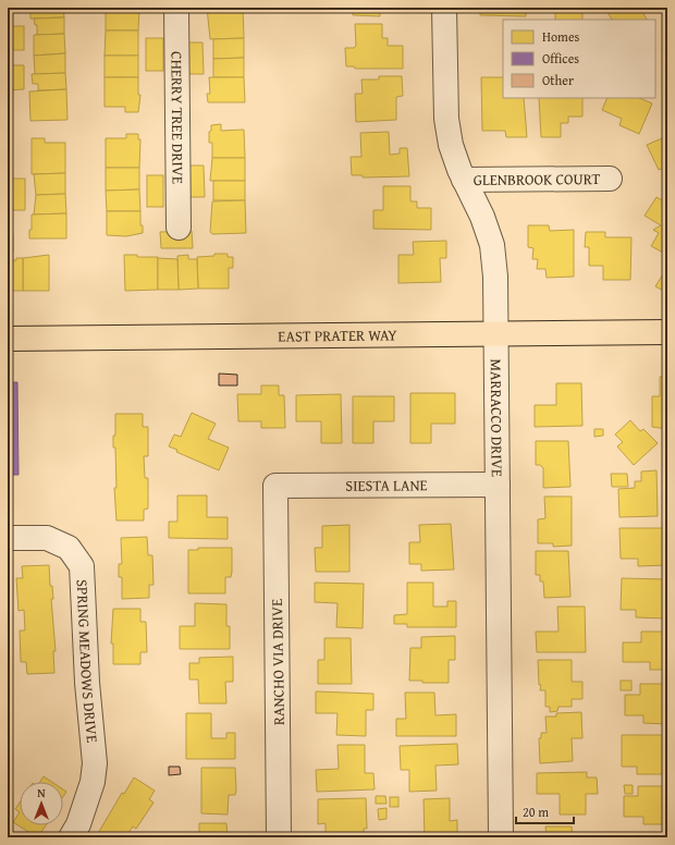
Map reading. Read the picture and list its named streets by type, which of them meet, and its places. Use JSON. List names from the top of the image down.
{
  "streets": {
    "main road": ["EAST PRATER WAY"],
    "street": [
      "CHERRY TREE DRIVE",
      "GLENBROOK COURT",
      "MARRACCO DRIVE",
      "SIESTA LANE",
      "SPRING MEADOWS DRIVE",
      "RANCHO VIA DRIVE"
    ]
  },
  "crossings": [
    ["GLENBROOK COURT", "MARRACCO DRIVE"],
    ["EAST PRATER WAY", "MARRACCO DRIVE"],
    ["MARRACCO DRIVE", "SIESTA LANE"],
    ["SIESTA LANE", "RANCHO VIA DRIVE"]
  ],
  "legend": ["Homes", "Offices", "Other"],
  "scale_bar": "20 m",
  "north": "top"
}
